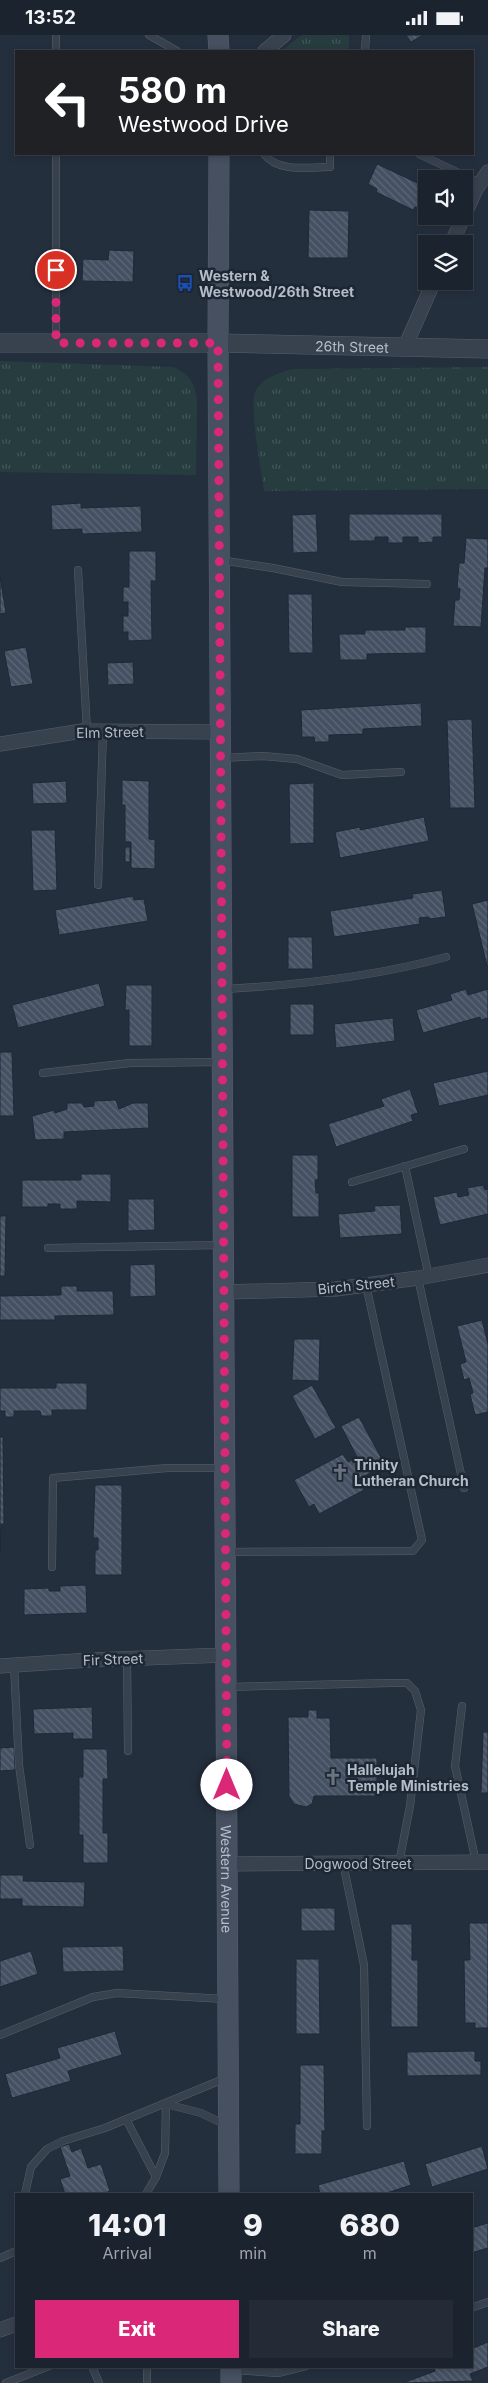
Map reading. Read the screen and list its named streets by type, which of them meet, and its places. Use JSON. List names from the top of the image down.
{
  "streets": {
    "main road": ["Western Avenue"],
    "street": [
      "26th Street",
      "Elm Street",
      "Birch Street",
      "Fir Street",
      "Dogwood Street"
    ]
  },
  "crossings": [
    ["26th Street", "Western Avenue"],
    ["Elm Street", "Western Avenue"],
    ["Birch Street", "Western Avenue"],
    ["Fir Street", "Western Avenue"],
    ["Dogwood Street", "Western Avenue"]
  ],
  "places": {
    "bus stop": ["Western & Westwood/26th Street"],
    "church": ["Trinity Lutheran Church", "Hallelujah Temple Ministries"]
  },
  "page": {
    "status": "13:52",
    "turn": ["580 m", "Westwood Drive"],
    "eta": [
      "14:01",
      "Arrival",
      "9",
      "min",
      "680",
      "m"
    ],
    "buttons": ["Exit", "Share"]
  }
}
